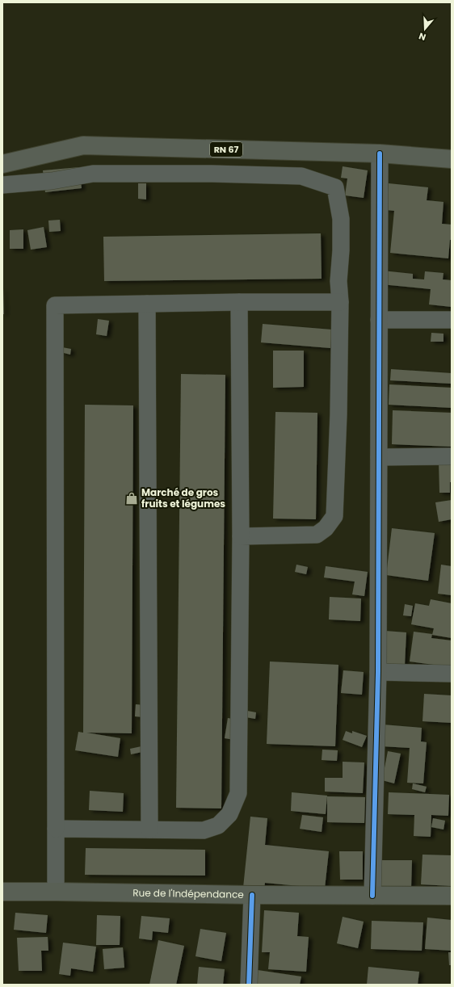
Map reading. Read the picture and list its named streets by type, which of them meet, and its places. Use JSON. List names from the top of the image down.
{
  "streets": {
    "main road": ["RN 67", "Rue de l'Indépendance"]
  },
  "places": {
    "shop": ["Marché de gros fruits et légumes"]
  },
  "north": "bottom"
}
